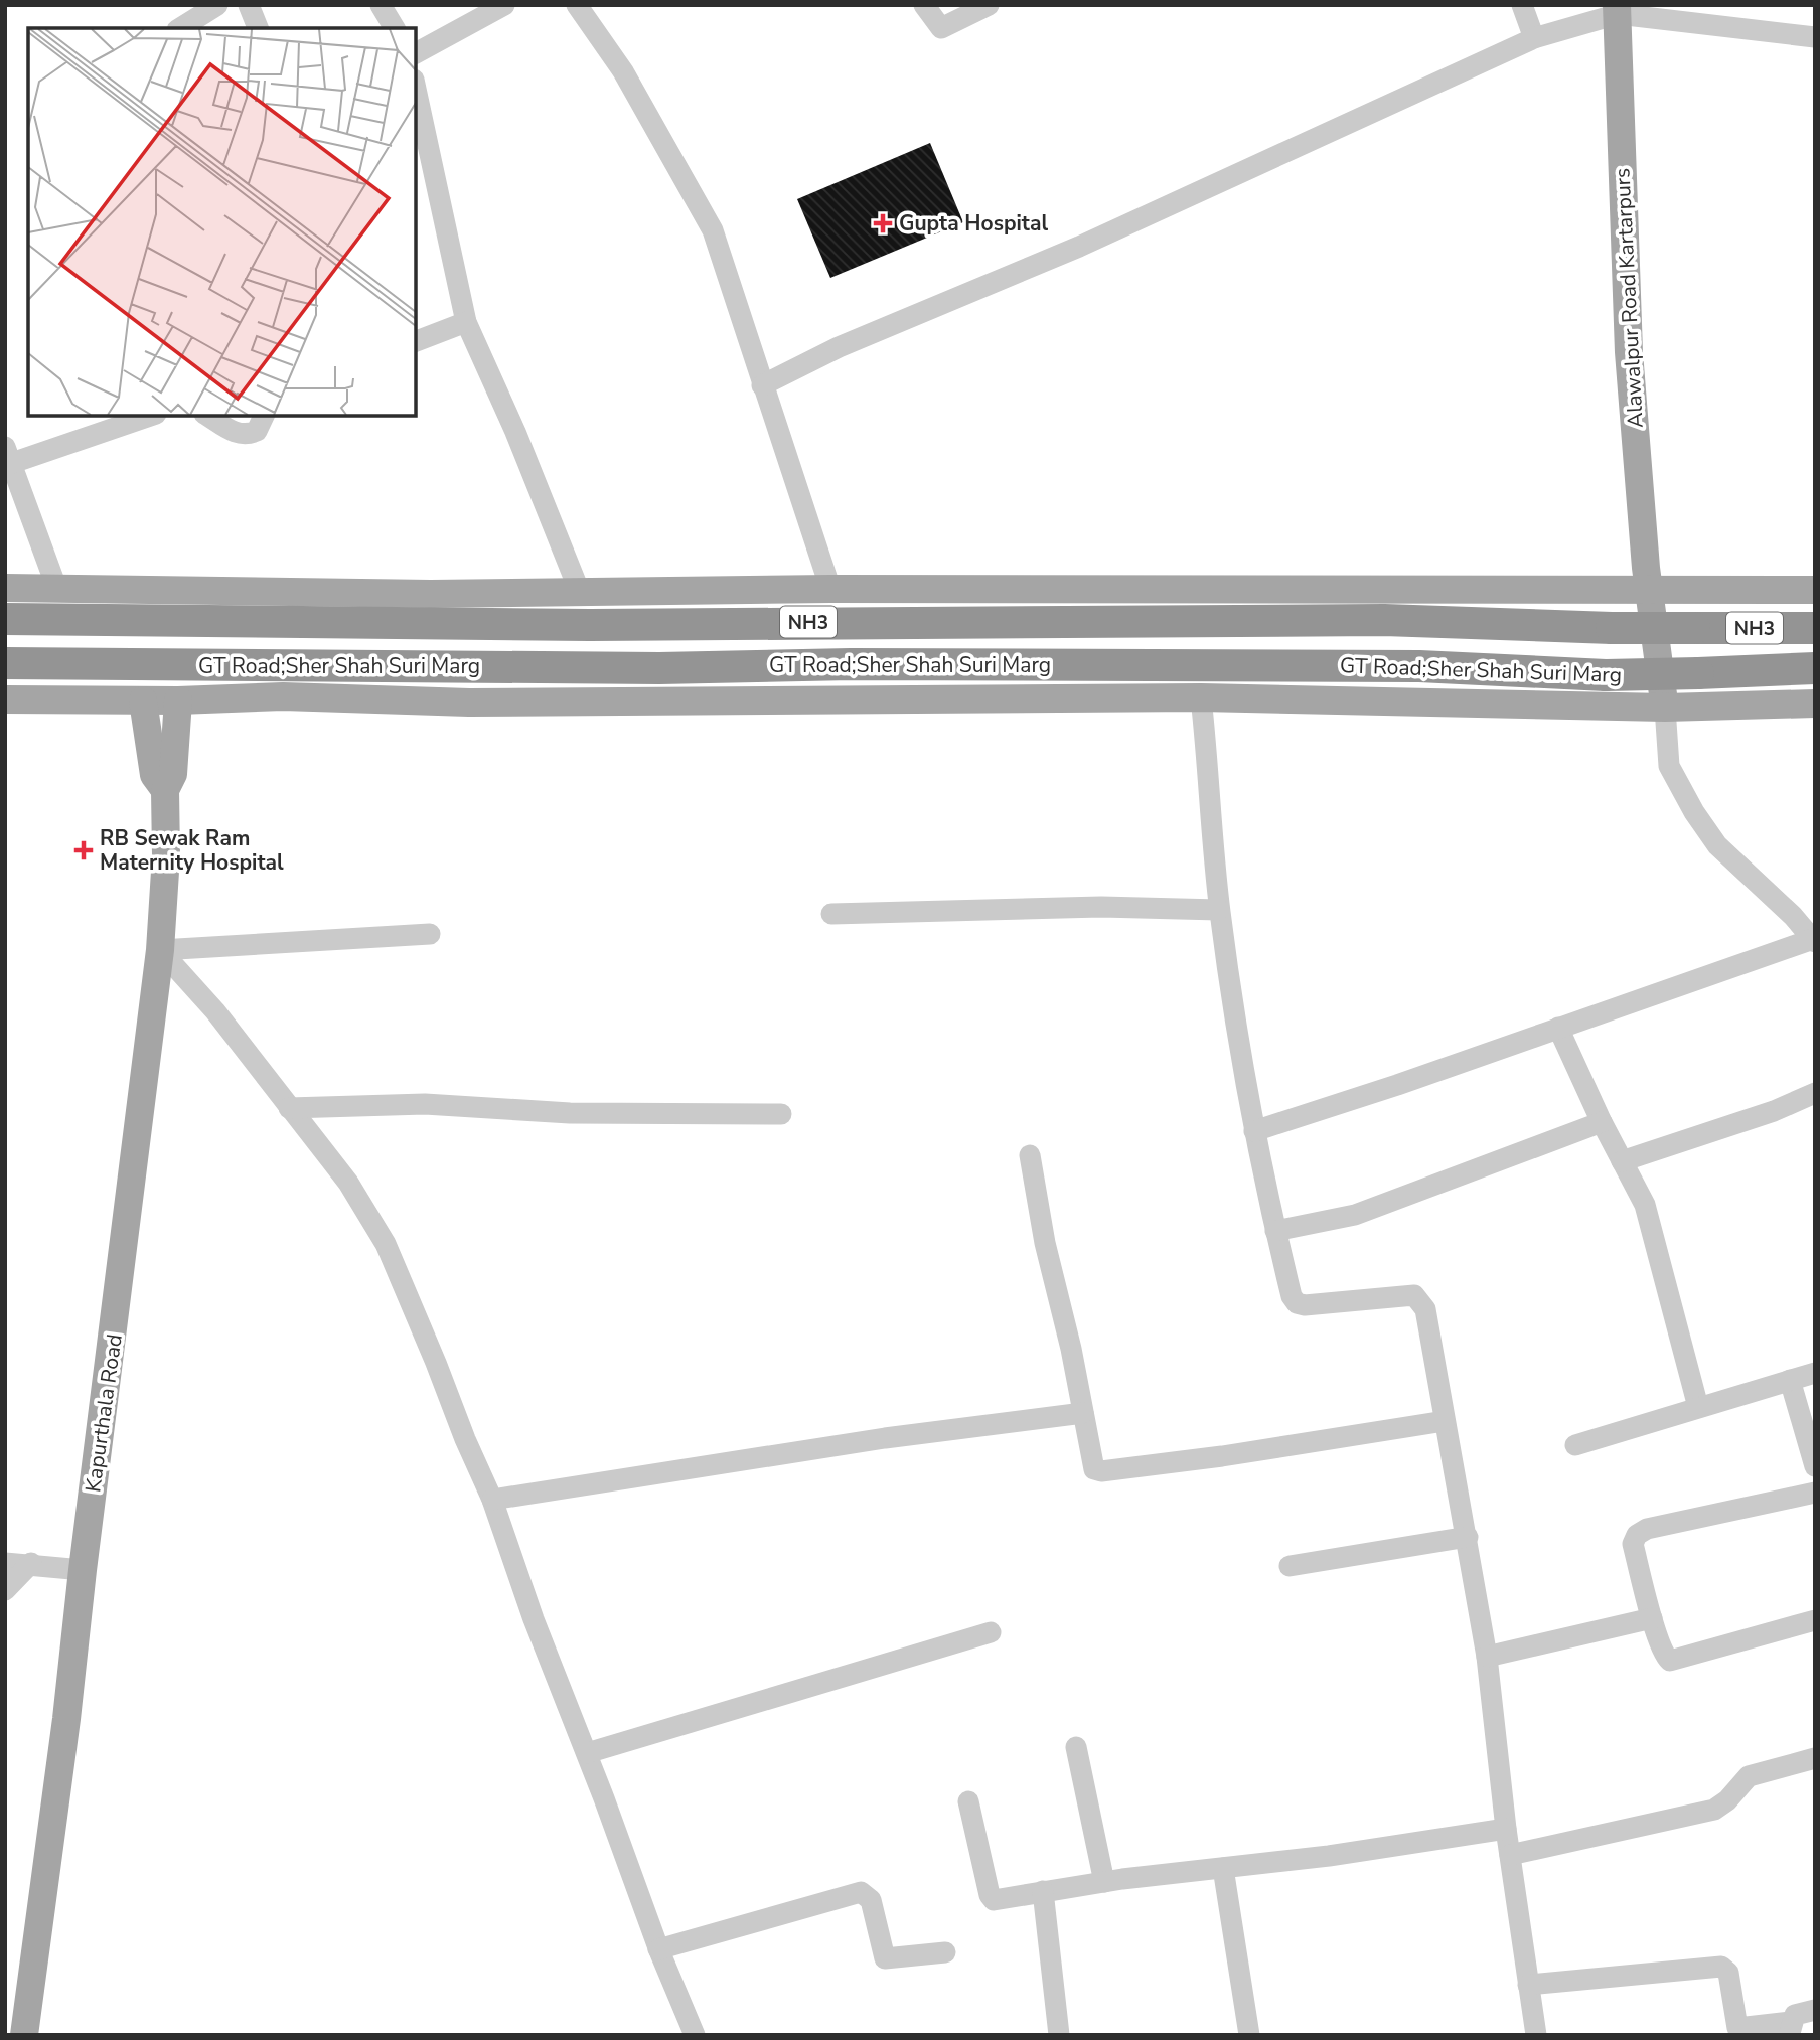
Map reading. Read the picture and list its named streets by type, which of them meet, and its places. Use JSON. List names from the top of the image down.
{
  "streets": {
    "highway": ["NH3", "GT Road;Sher Shah Suri Marg"],
    "main road": ["Alawalpur Road Kartarpurs", "Kapurthala Road"]
  },
  "places": {
    "health": ["Gupta Hospital", "RB Sewak Ram Maternity Hospital"]
  }
}
